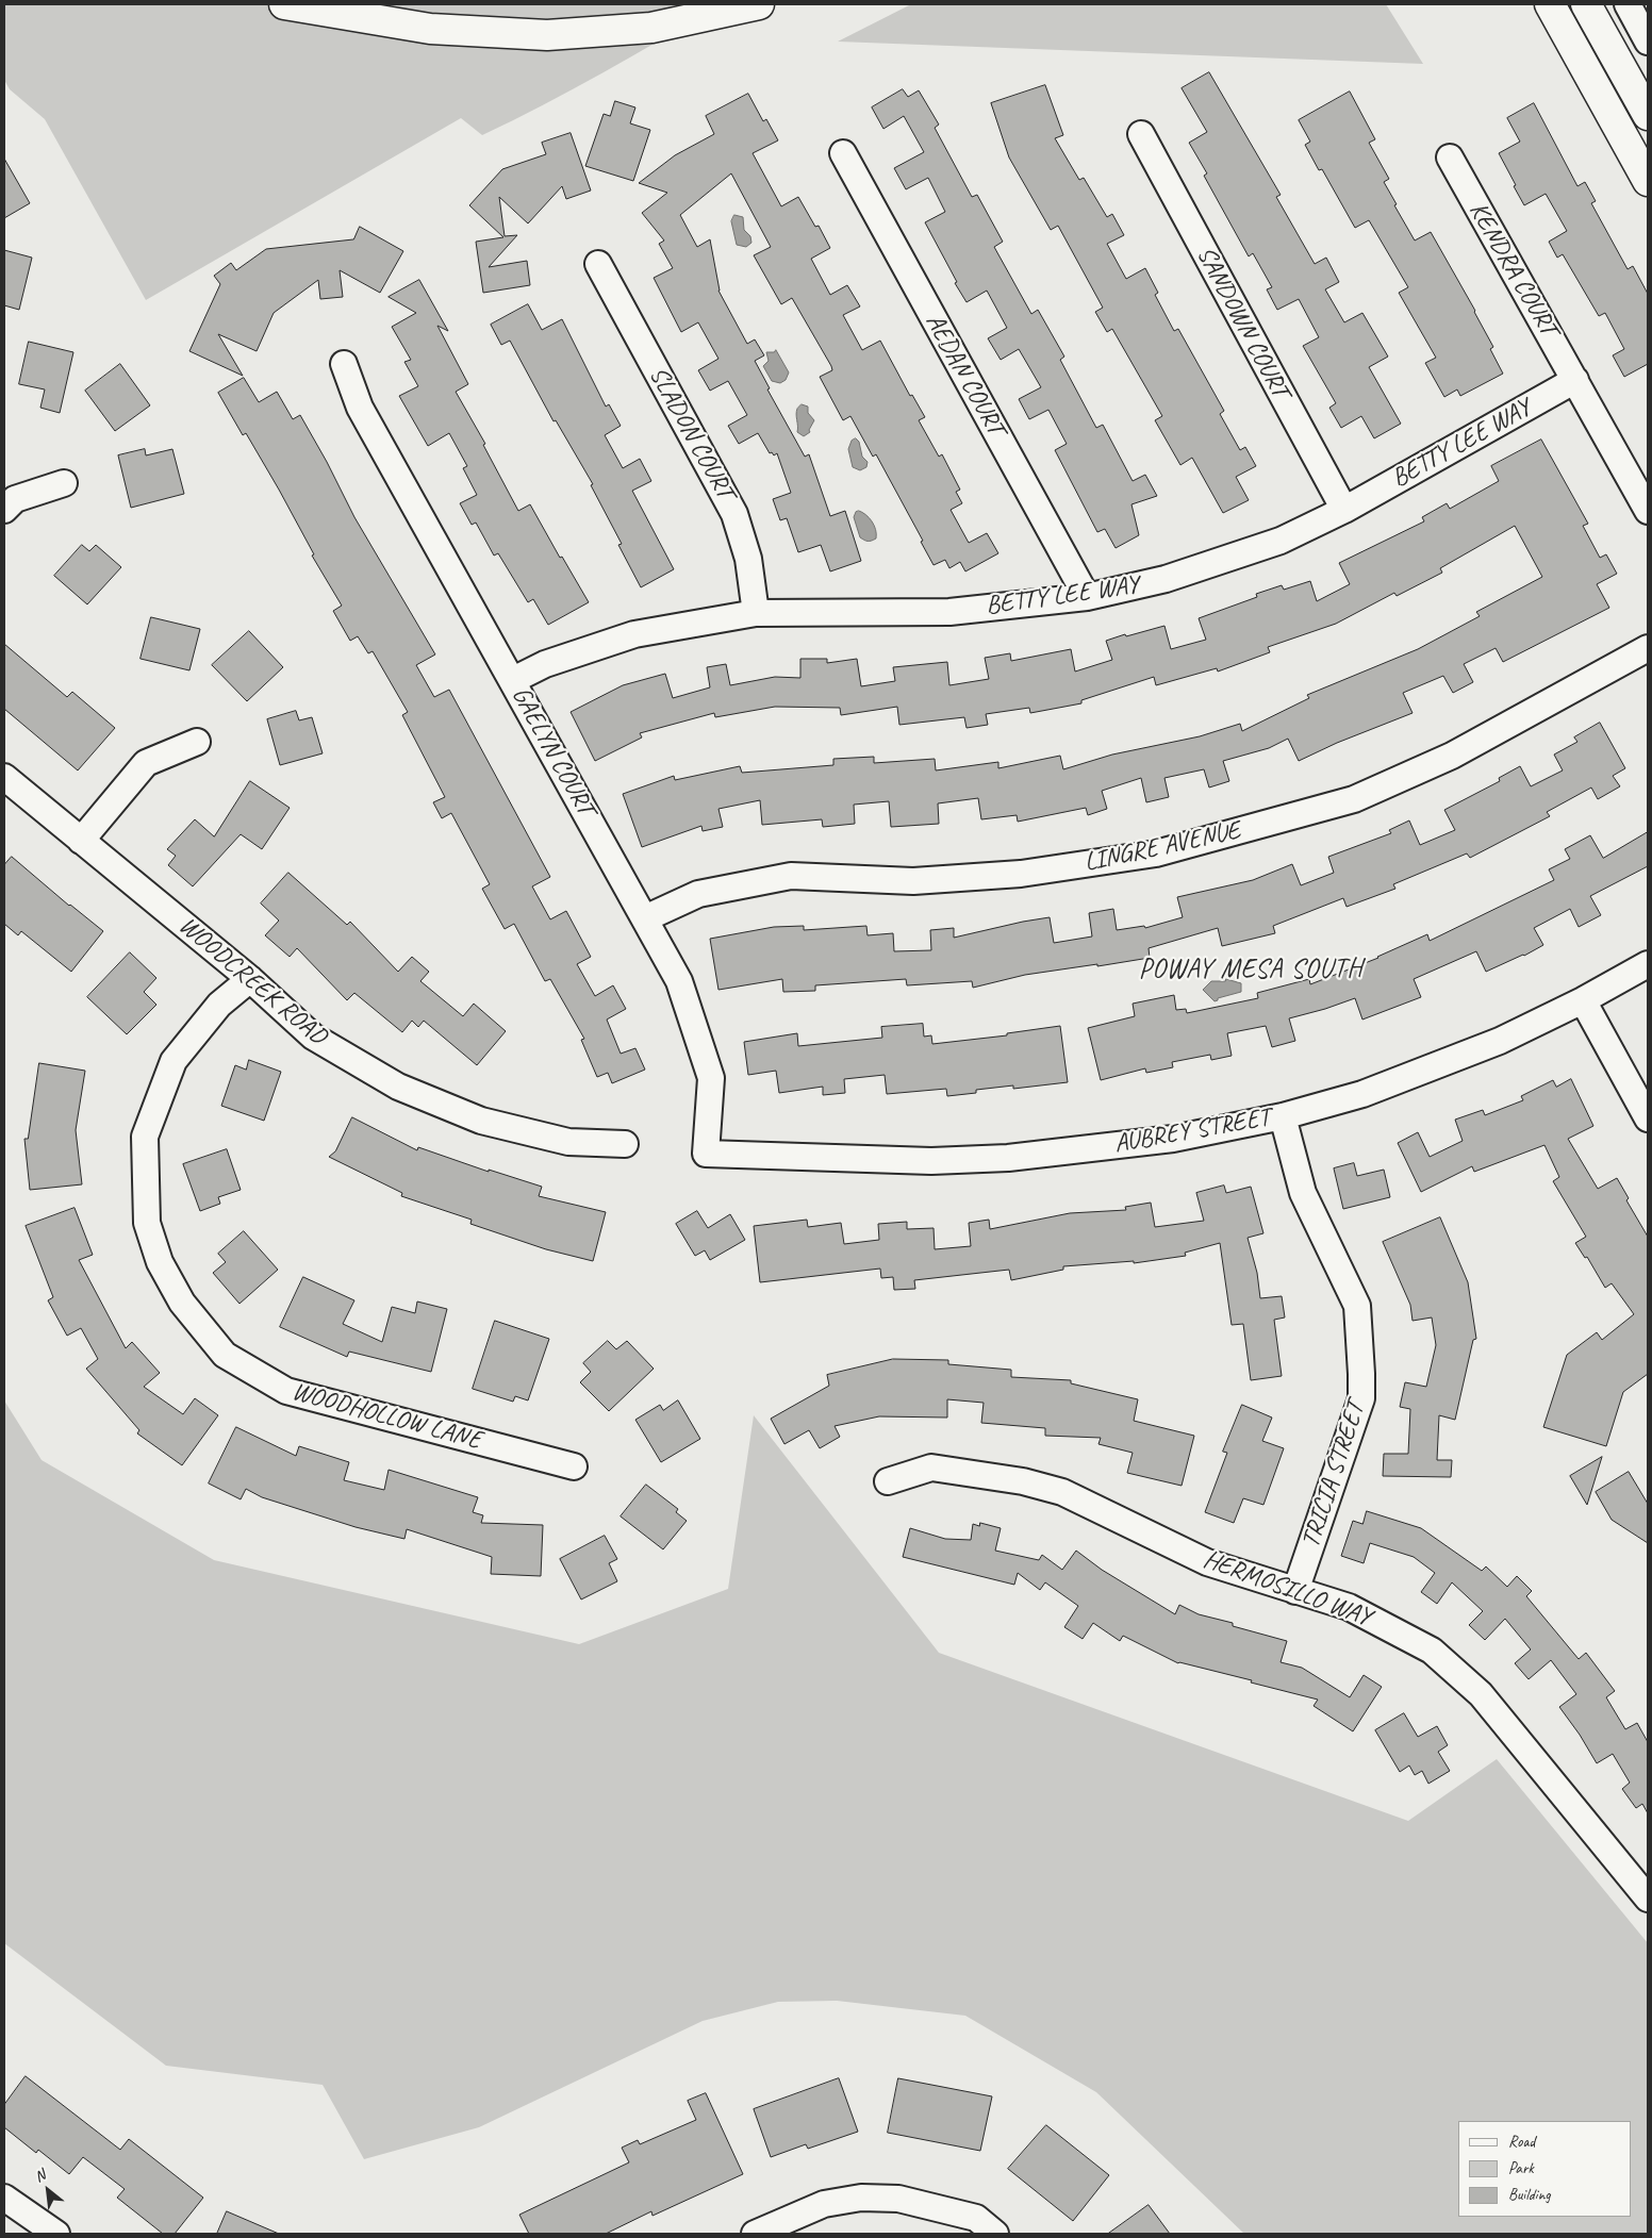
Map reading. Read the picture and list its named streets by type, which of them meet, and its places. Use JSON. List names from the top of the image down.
{
  "streets": {
    "street": [
      "KENDRA COURT",
      "SANDOWN COURT",
      "AEDAN COURT",
      "SLADON COURT",
      "BETTY LEE WAY",
      "GAELYN COURT",
      "LINGRE AVENUE",
      "WOODCREEK ROAD",
      "AUBREY STREET",
      "WOODHOLLOW LANE",
      "TRICIA STREET",
      "HERMOSILLO WAY"
    ]
  },
  "crossings": [
    ["KENDRA COURT", "BETTY LEE WAY"],
    ["SANDOWN COURT", "BETTY LEE WAY"],
    ["AEDAN COURT", "BETTY LEE WAY"],
    ["SLADON COURT", "BETTY LEE WAY"],
    ["BETTY LEE WAY", "GAELYN COURT"],
    ["GAELYN COURT", "LINGRE AVENUE"],
    ["GAELYN COURT", "AUBREY STREET"],
    ["WOODCREEK ROAD", "WOODHOLLOW LANE"],
    ["AUBREY STREET", "TRICIA STREET"],
    ["TRICIA STREET", "HERMOSILLO WAY"]
  ],
  "districts": ["POWAY MESA SOUTH"],
  "legend": ["Road", "Park", "Building"],
  "north": "top left"
}
